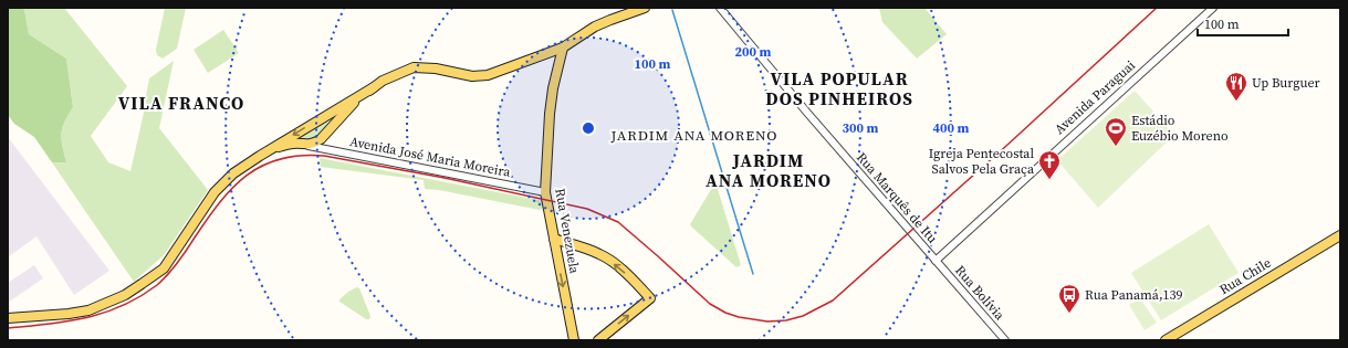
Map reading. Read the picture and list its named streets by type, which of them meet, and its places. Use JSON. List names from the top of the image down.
{
  "streets": {
    "main road": ["Rua Venezuela", "Rua Chile"],
    "street": [
      "Avenida Paraguai",
      "Avenida José Maria Moreira",
      "Rua Marquês de Itu",
      "Rua Bolívia"
    ]
  },
  "crossings": [
    ["Avenida Paraguai", "Rua Marquês de Itu"],
    ["Avenida Paraguai", "Rua Bolívia"],
    ["Avenida José Maria Moreira", "Rua Venezuela"],
    ["Rua Marquês de Itu", "Rua Bolívia"]
  ],
  "districts": [
    "VILA POPULAR DOS PINHEIROS",
    "VILA FRANCO",
    "JARDIM ANA MORENO",
    "JARDIM ANA MORENO"
  ],
  "places": {
    "restaurant": ["Up Burguer"],
    "sports": ["Estádio Euzébio Moreno"],
    "church": ["Igreja Pentecostal Salvos Pela Graça"],
    "bus stop": ["Rua Panamá,139"]
  },
  "scale_bar": "100 m",
  "rings": [
    "200 m",
    "100 m",
    "300 m",
    "400 m"
  ]
}
